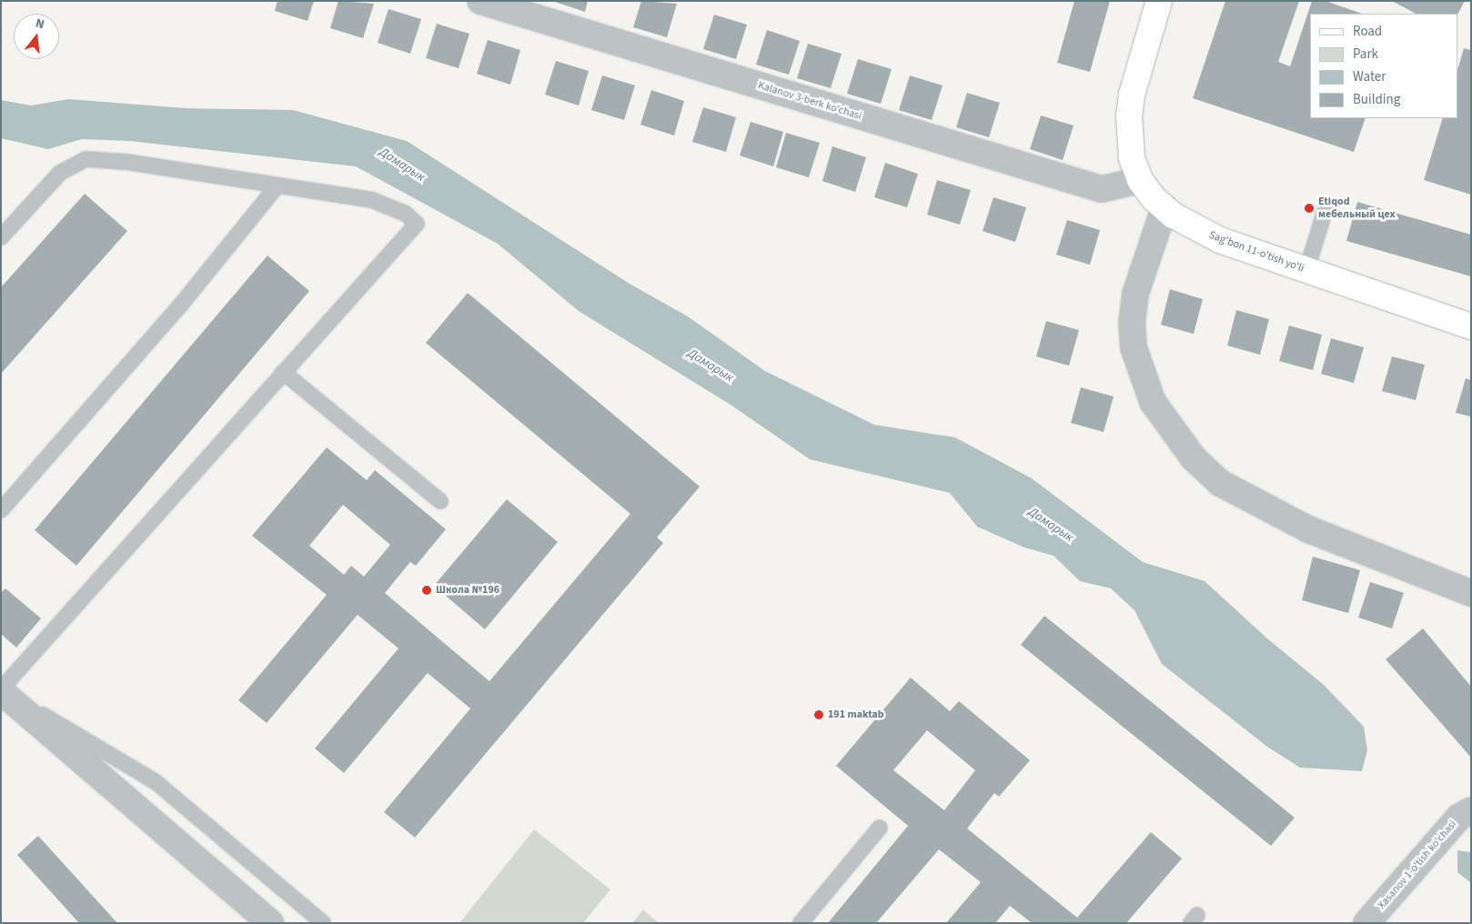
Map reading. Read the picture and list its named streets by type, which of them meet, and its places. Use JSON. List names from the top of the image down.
{
  "streets": {
    "main road": ["Sag'bon 11-o'tish yo'li"],
    "street": ["Kalanov 3-berk ko'chasi", "Xasanov 1-o'tish ko'chasi"]
  },
  "crossings": [
    ["Kalanov 3-berk ko'chasi", "Sag'bon 11-o'tish yo'li"]
  ],
  "water": ["Дамарык"],
  "places": ["Etiqod мебельный цех", "Школа №196", "191 maktab"],
  "legend": [
    "Road",
    "Park",
    "Water",
    "Building"
  ],
  "north": "top"
}
